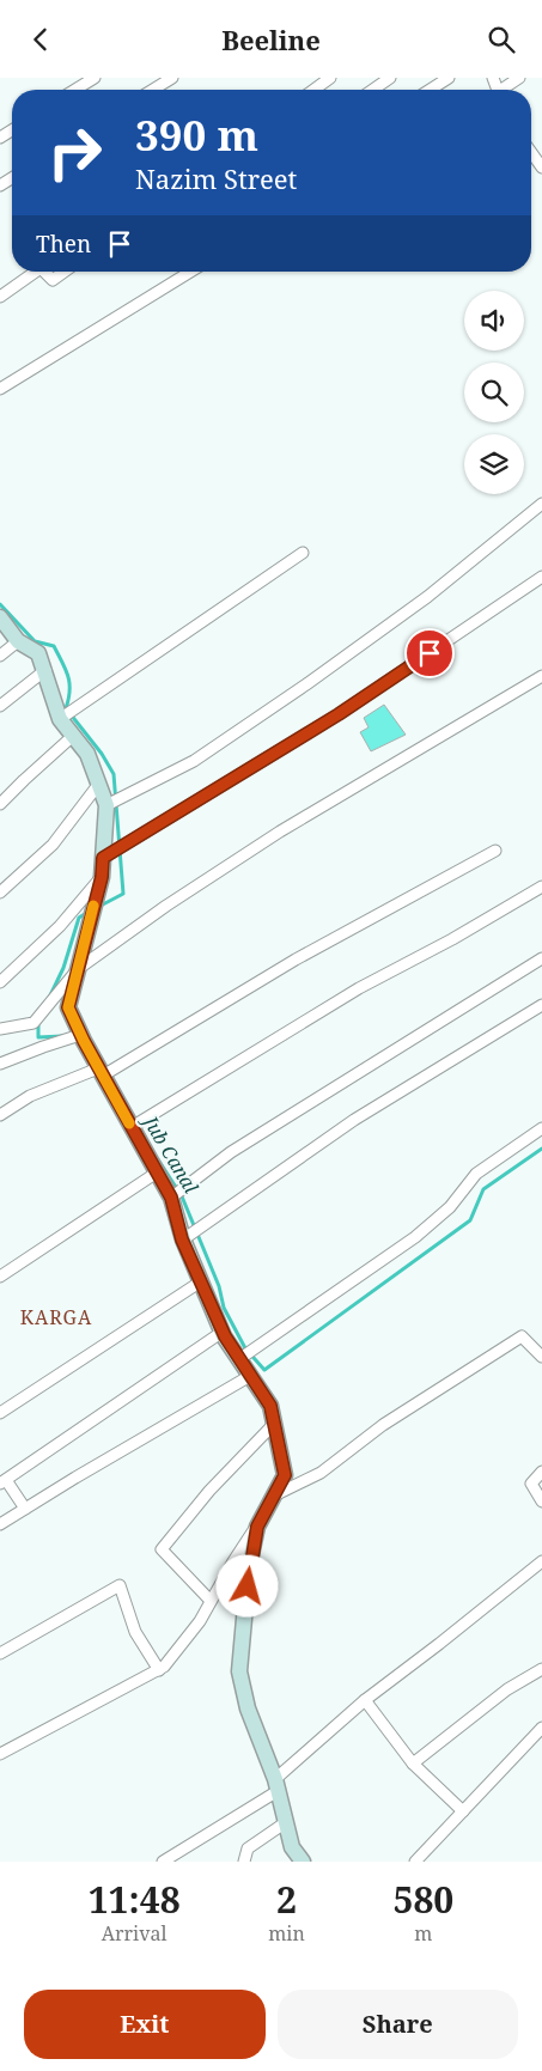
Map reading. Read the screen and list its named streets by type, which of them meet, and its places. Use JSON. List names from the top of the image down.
{
  "districts": ["KARGA"],
  "water": ["Jub Canal"],
  "page": {
    "header": "Beeline",
    "turn": ["390 m", "Nazim Street"],
    "then": "Then",
    "eta": [
      "11:48",
      "Arrival",
      "2",
      "min",
      "580",
      "m"
    ],
    "buttons": ["Exit", "Share"]
  }
}
